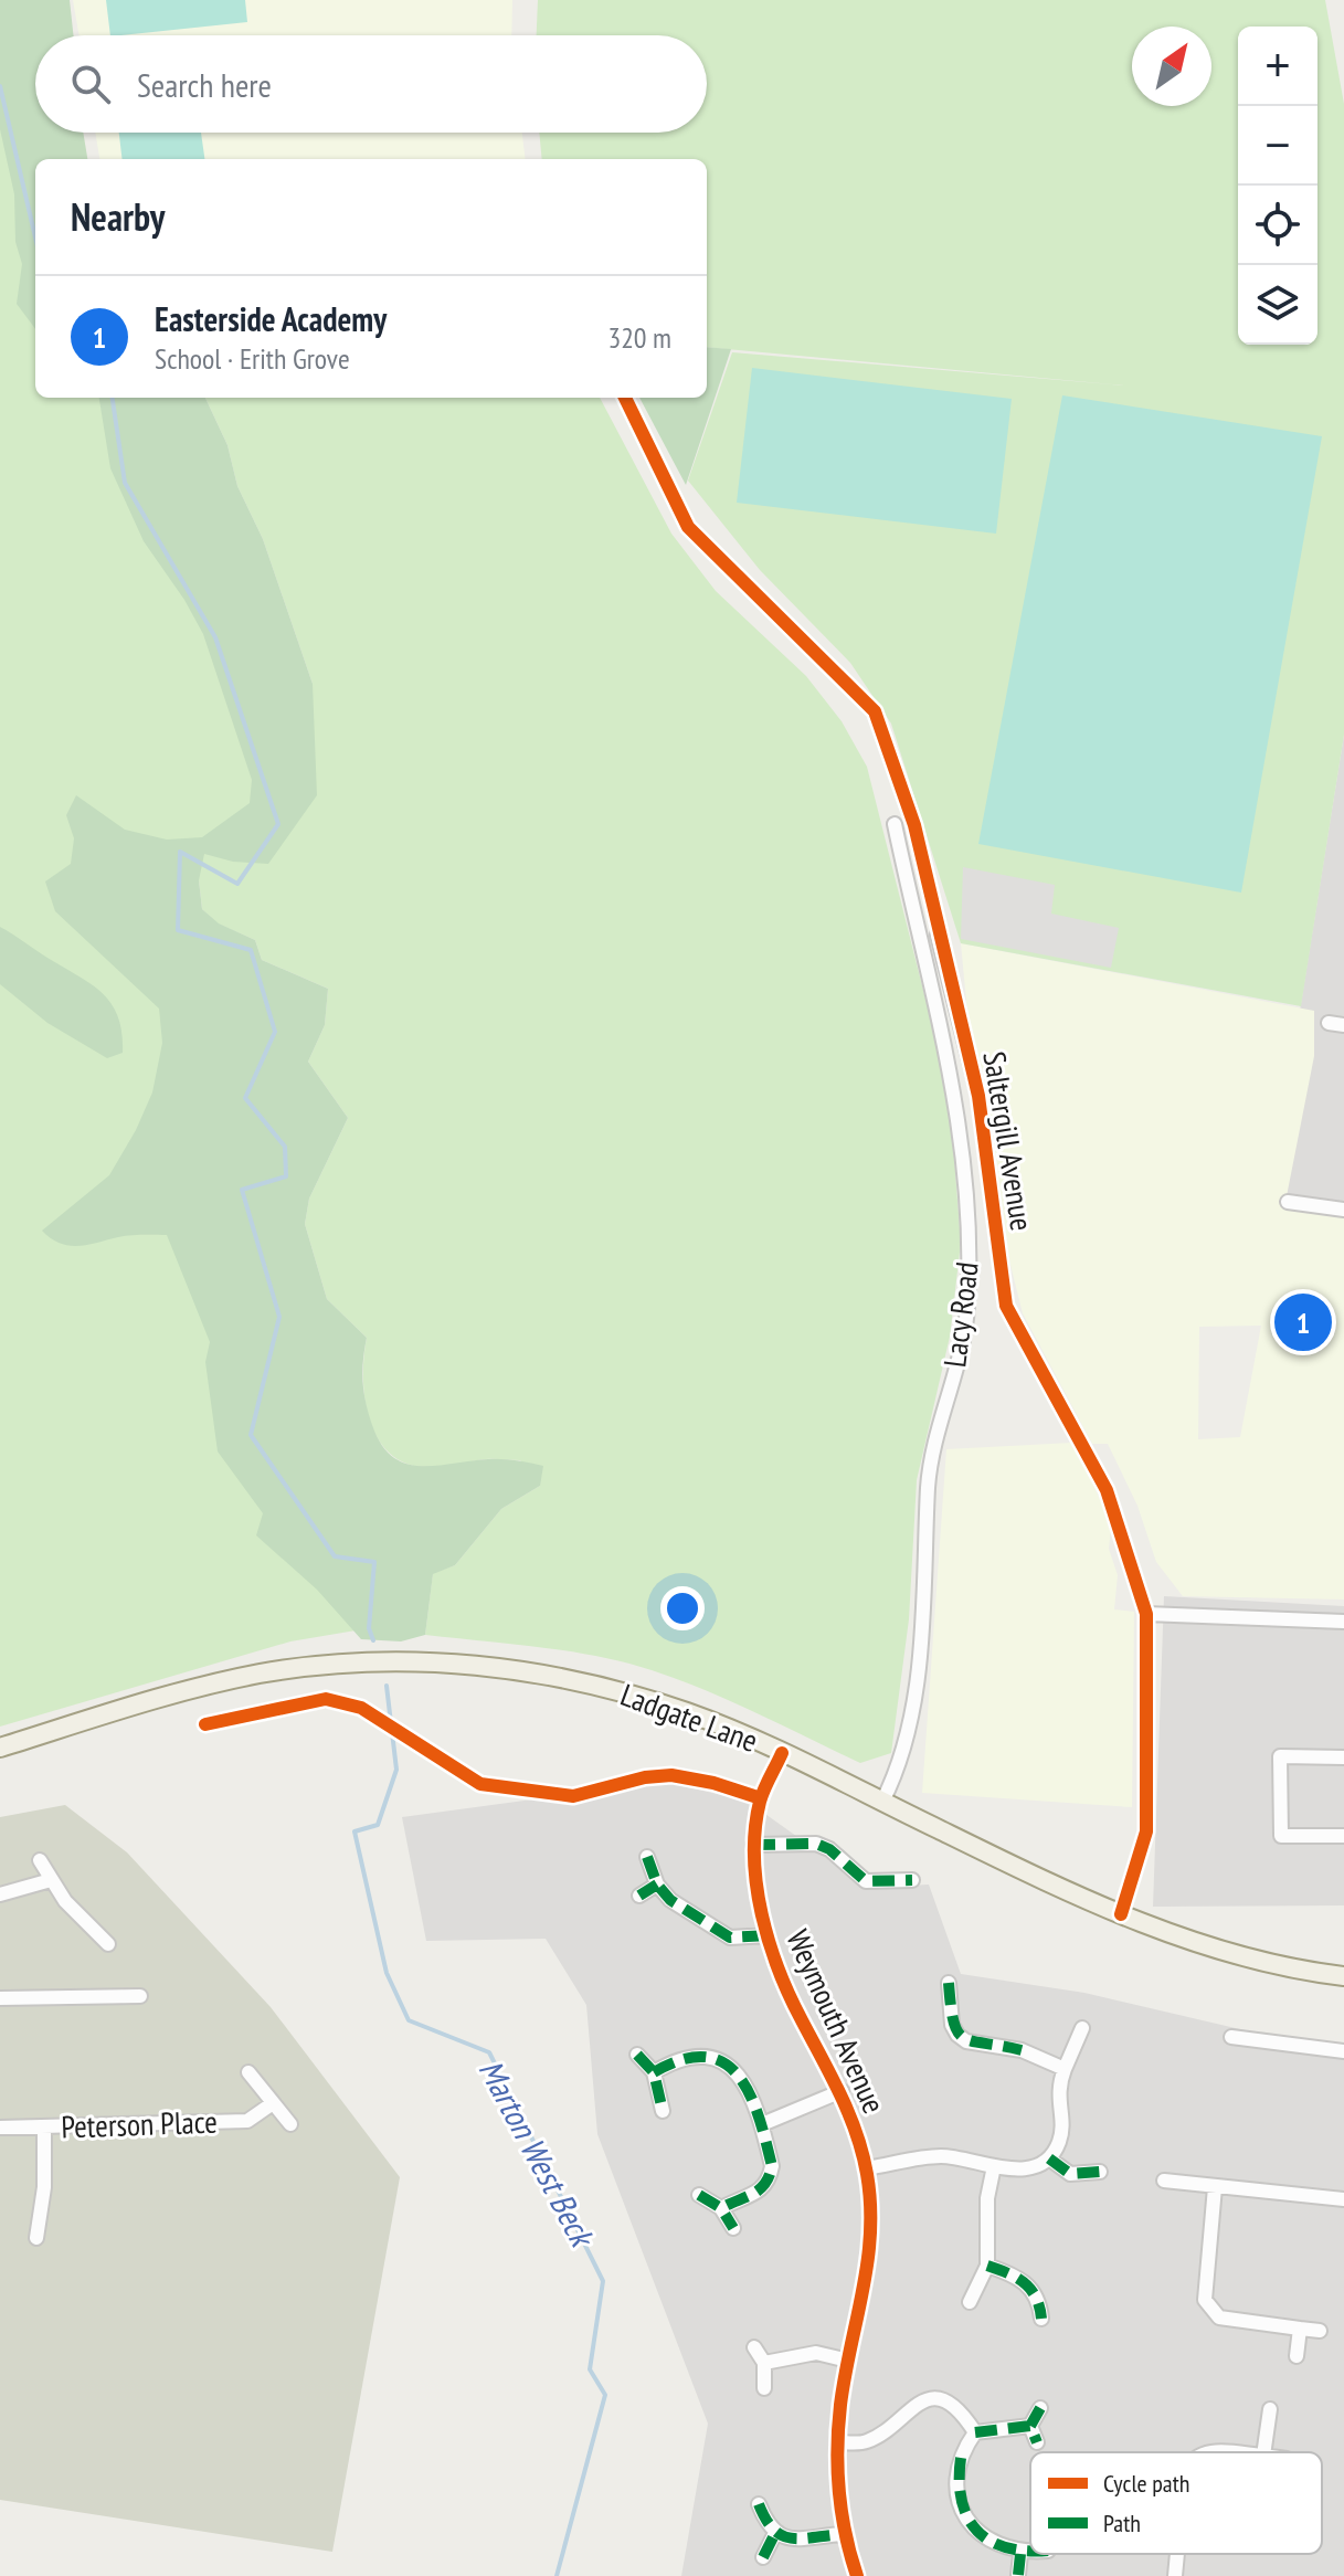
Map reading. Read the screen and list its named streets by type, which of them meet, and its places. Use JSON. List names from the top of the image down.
{
  "streets": {
    "main road": ["Ladgate Lane"],
    "street": [
      "Saltergill Avenue",
      "Lacy Road",
      "Weymouth Avenue",
      "Peterson Place"
    ]
  },
  "crossings": [
    ["Saltergill Avenue", "Ladgate Lane"],
    ["Lacy Road", "Ladgate Lane"],
    ["Ladgate Lane", "Weymouth Avenue"]
  ],
  "water": ["Marton West Beck"],
  "legend": ["Cycle path", "Path"],
  "north": "top right",
  "page": {
    "map_buttons": ["+", "−"],
    "search": "Search here",
    "heading": "Nearby",
    "list": [
      {
        "mark": "1",
        "name": "Easterside Academy",
        "note": "School · Erith Grove",
        "value": "320 m"
      }
    ],
    "pins": "1"
  }
}
